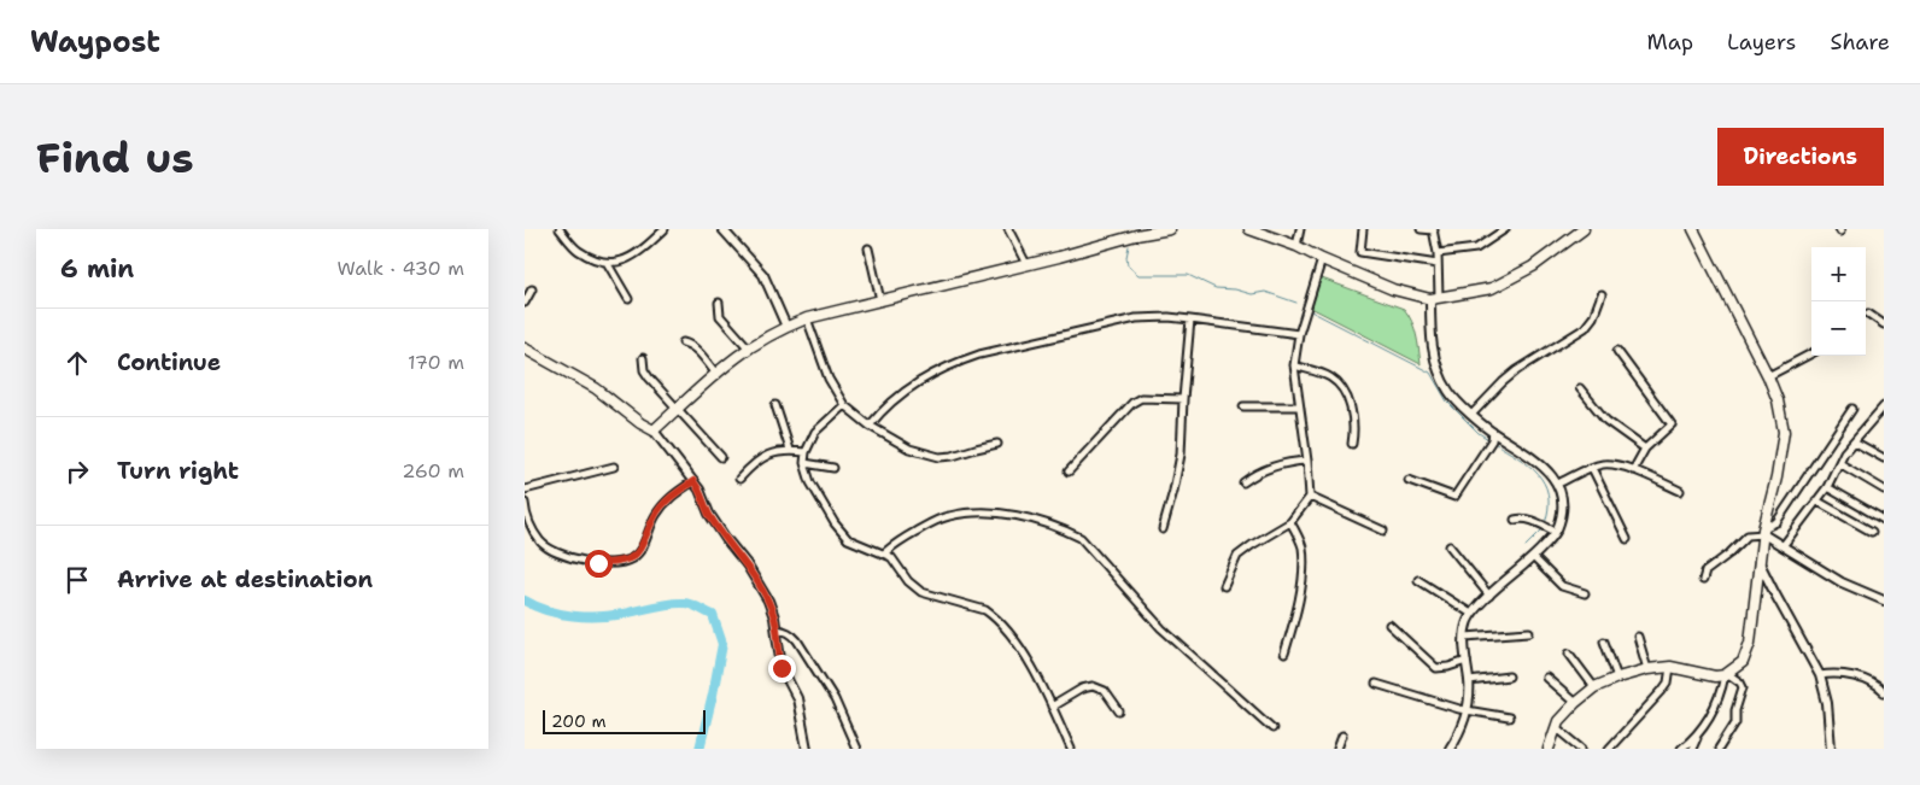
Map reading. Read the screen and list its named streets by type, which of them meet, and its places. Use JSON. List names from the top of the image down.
{
  "scale_bar": "200 m",
  "page": {
    "header": "Waypost",
    "nav": ["Map", "Layers", "Share"],
    "buttons": "Directions",
    "title": "Find us",
    "heading": ["6 min", "Walk · 430 m"],
    "map_buttons": ["+", "−"],
    "list": [
      ["Continue", "170 m"],
      ["Turn right", "260 m"],
      "Arrive at destination"
    ],
    "scale": "200 m"
  }
}
